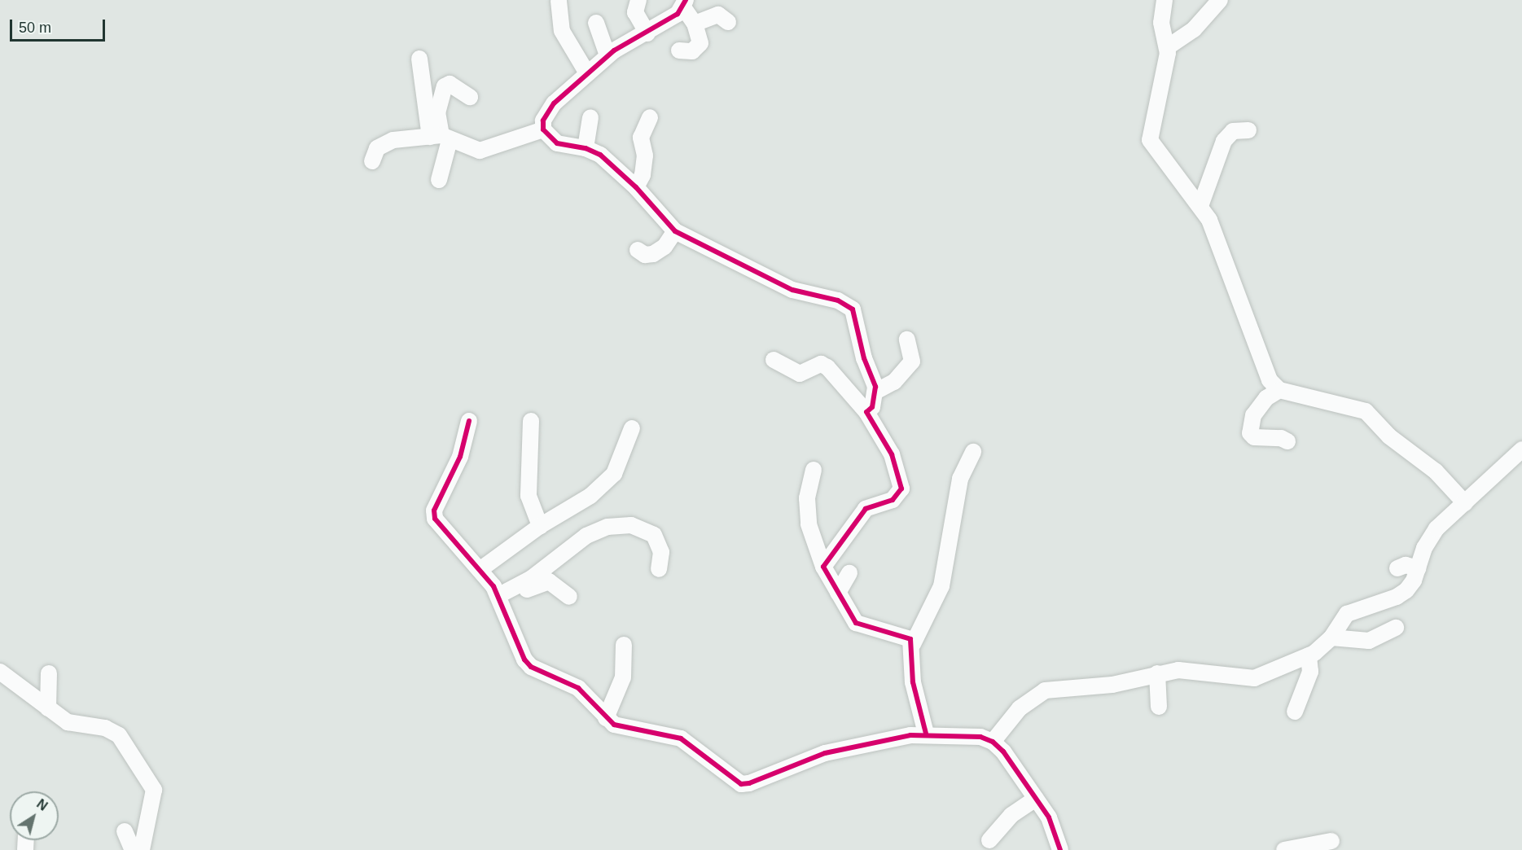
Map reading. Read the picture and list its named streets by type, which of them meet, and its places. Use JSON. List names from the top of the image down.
{
  "scale_bar": "50 m",
  "north": "top right"
}
